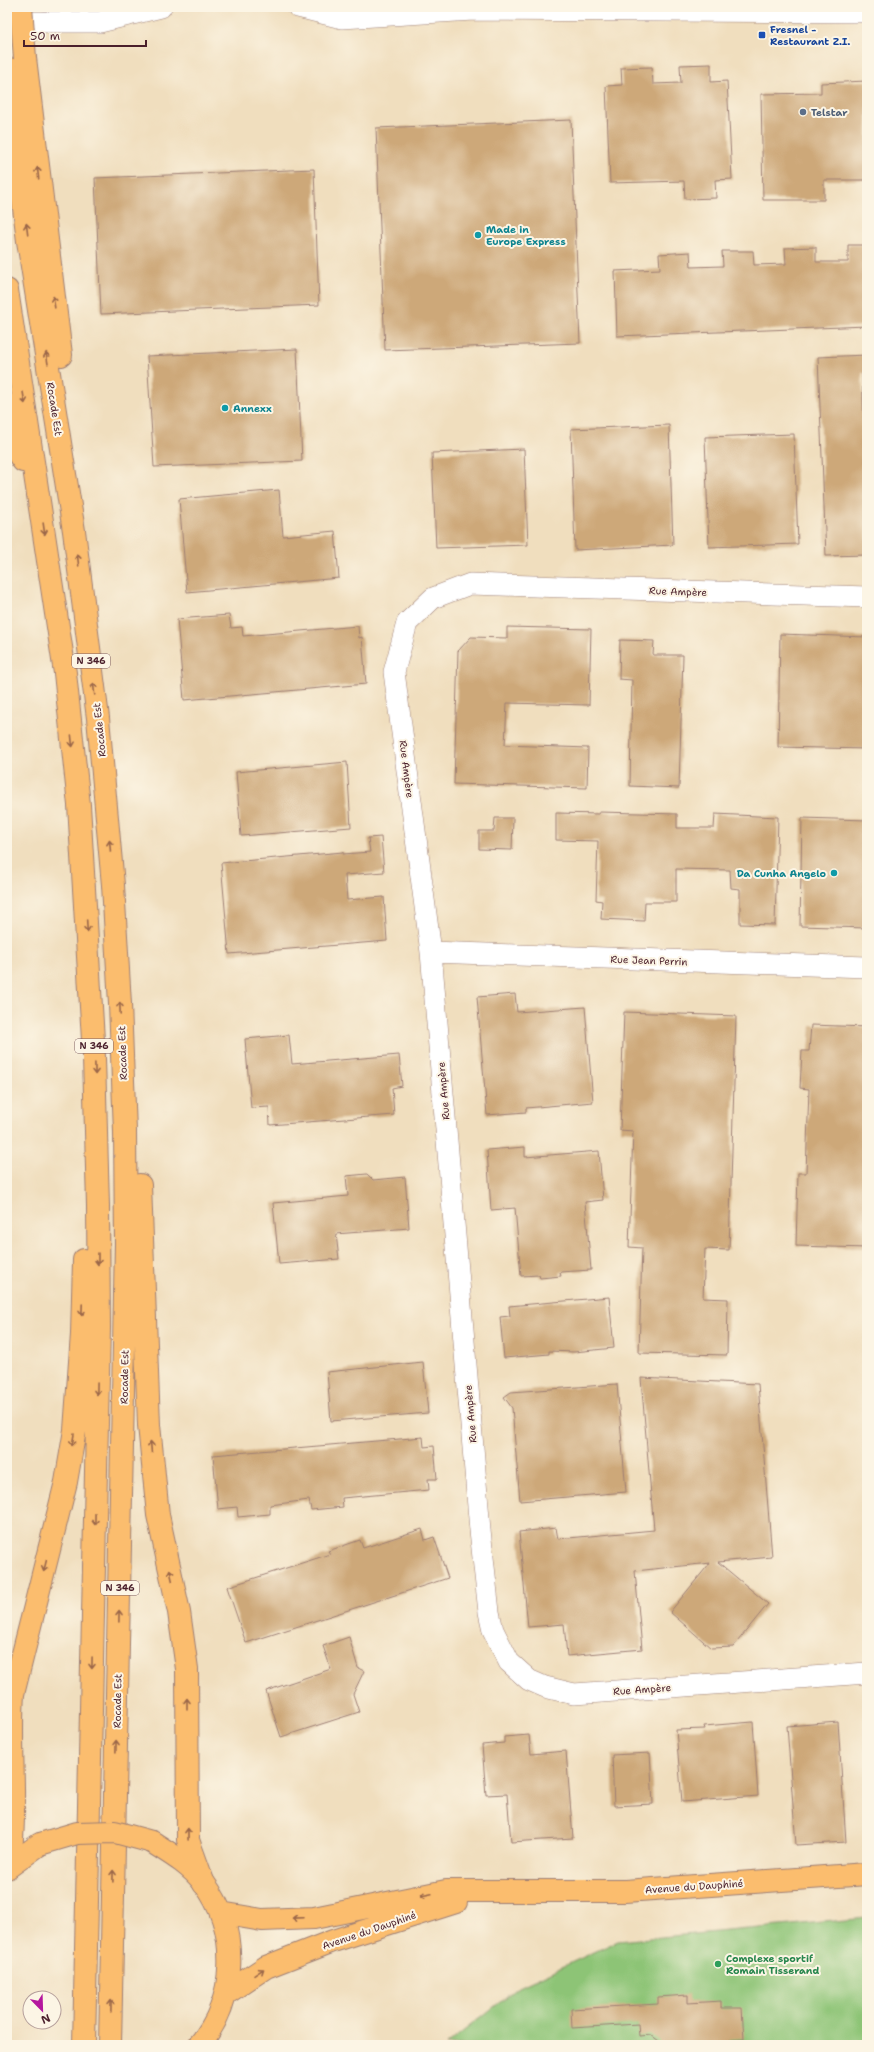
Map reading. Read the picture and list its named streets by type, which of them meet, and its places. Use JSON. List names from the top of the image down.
{
  "streets": {
    "main road": ["Rocade Est", "N 346", "Avenue du Dauphiné"],
    "street": ["Rue Ampère", "Rue Jean Perrin"]
  },
  "crossings": [
    ["Rue Ampère", "Rue Jean Perrin"]
  ],
  "places": {
    "transit": ["Fresnel - Restaurant Z.I."],
    "other": [
      "Telstar",
      "Made in Europe Express",
      "Annexx",
      "Da Cunha Angelo",
      "Complexe sportif Romain Tisserand"
    ]
  },
  "scale_bar": "50 m",
  "north": "bottom right"
}
